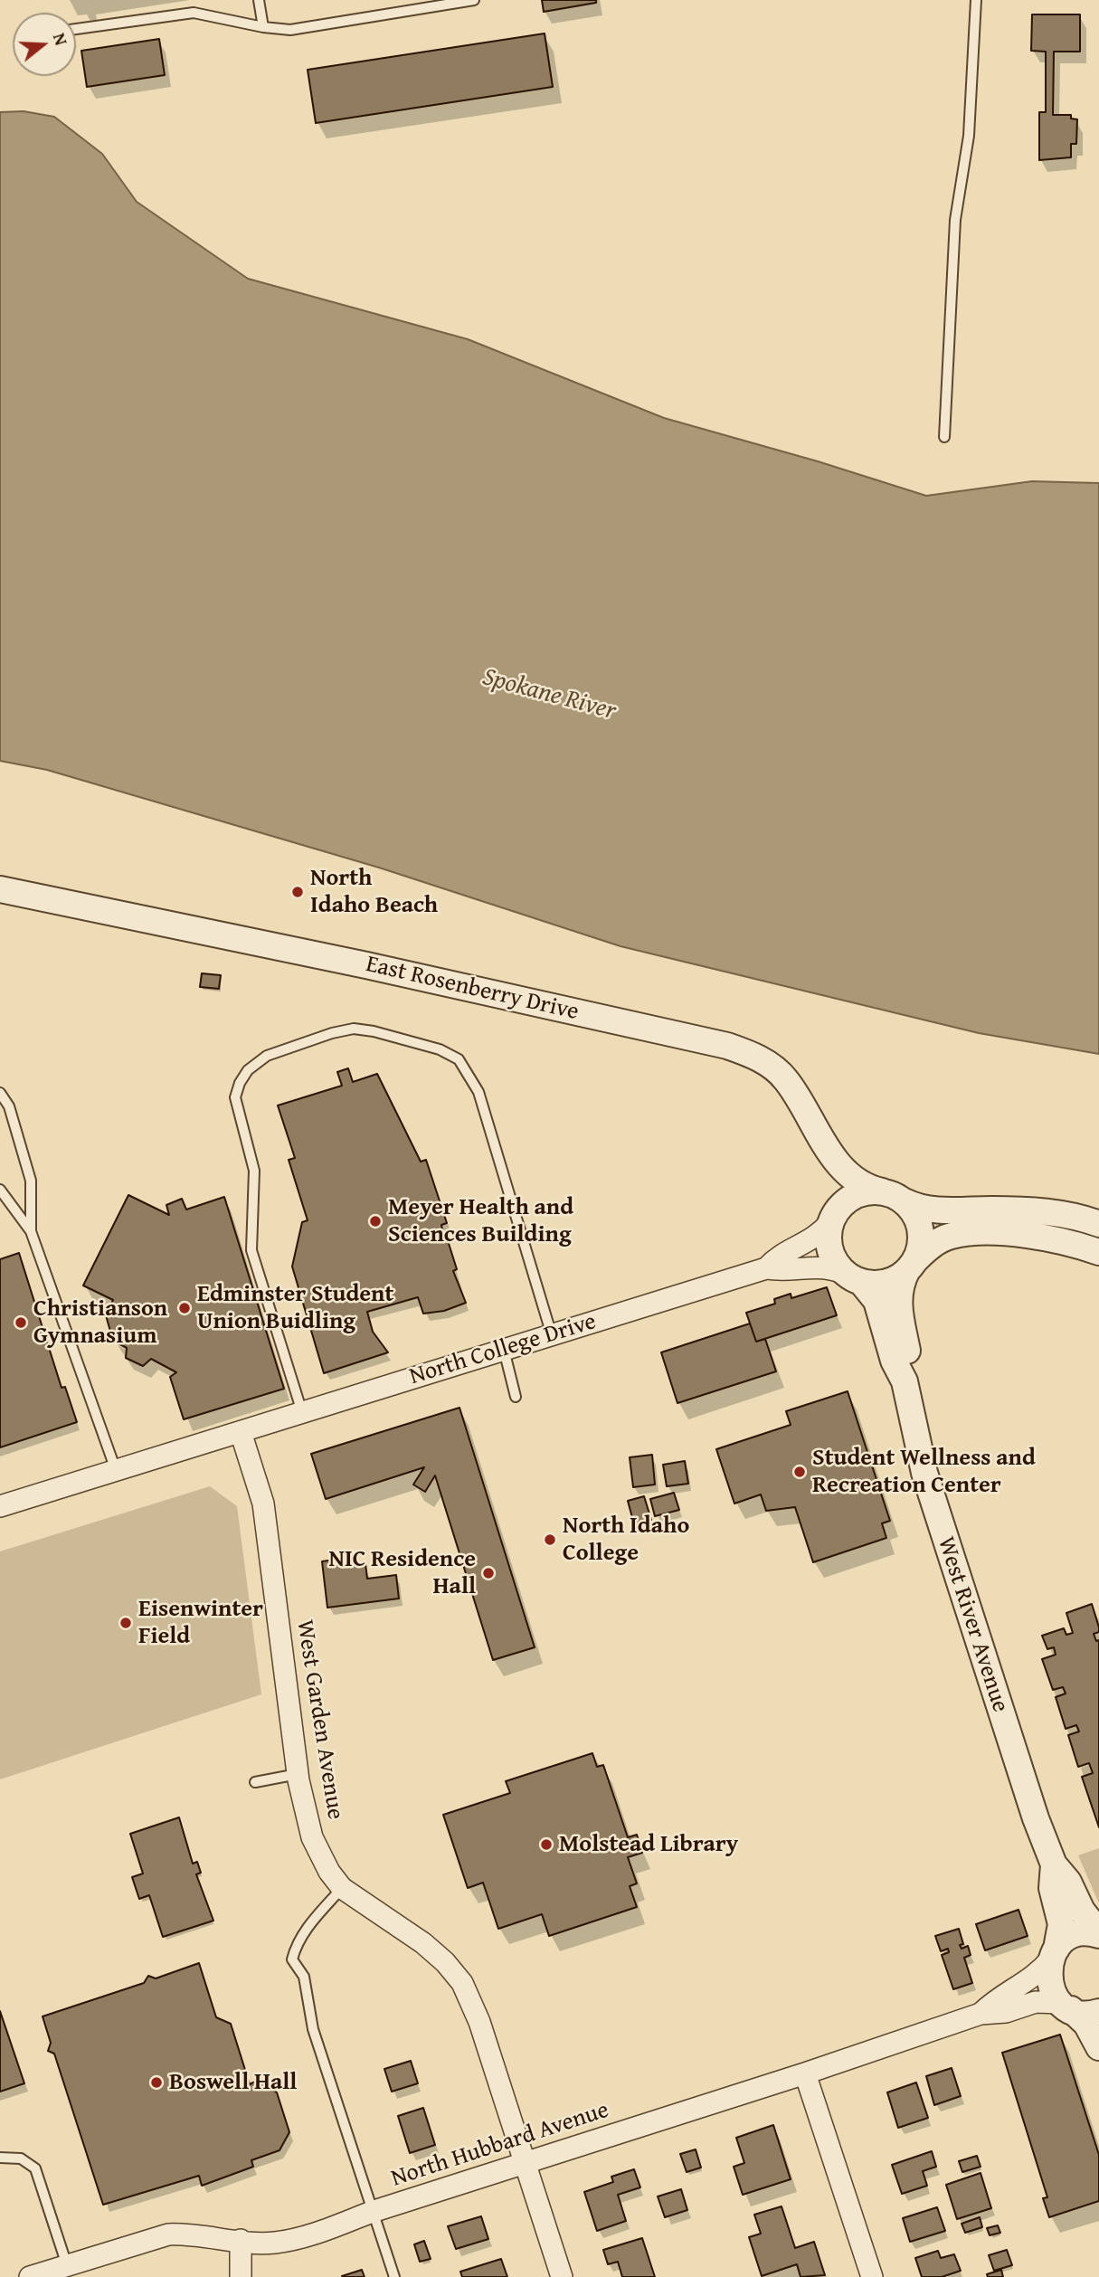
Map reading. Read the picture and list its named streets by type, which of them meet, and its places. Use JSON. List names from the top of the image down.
{
  "streets": {
    "street": [
      "East Rosenberry Drive",
      "North College Drive",
      "West River Avenue",
      "West Garden Avenue",
      "North Hubbard Avenue"
    ]
  },
  "crossings": [
    ["East Rosenberry Drive", "North College Drive"],
    ["East Rosenberry Drive", "West River Avenue"],
    ["North College Drive", "West River Avenue"],
    ["North College Drive", "West Garden Avenue"],
    ["West River Avenue", "North Hubbard Avenue"],
    ["West Garden Avenue", "North Hubbard Avenue"]
  ],
  "water": ["Spokane River"],
  "places": [
    "North Idaho Beach",
    "Meyer Health and Sciences Building",
    "Edminster Student Union Buidling",
    "Christianson Gymnasium",
    "Student Wellness and Recreation Center",
    "North Idaho College",
    "NIC Residence Hall",
    "Eisenwinter Field",
    "Molstead Library",
    "Boswell Hall"
  ],
  "north": "right"
}
